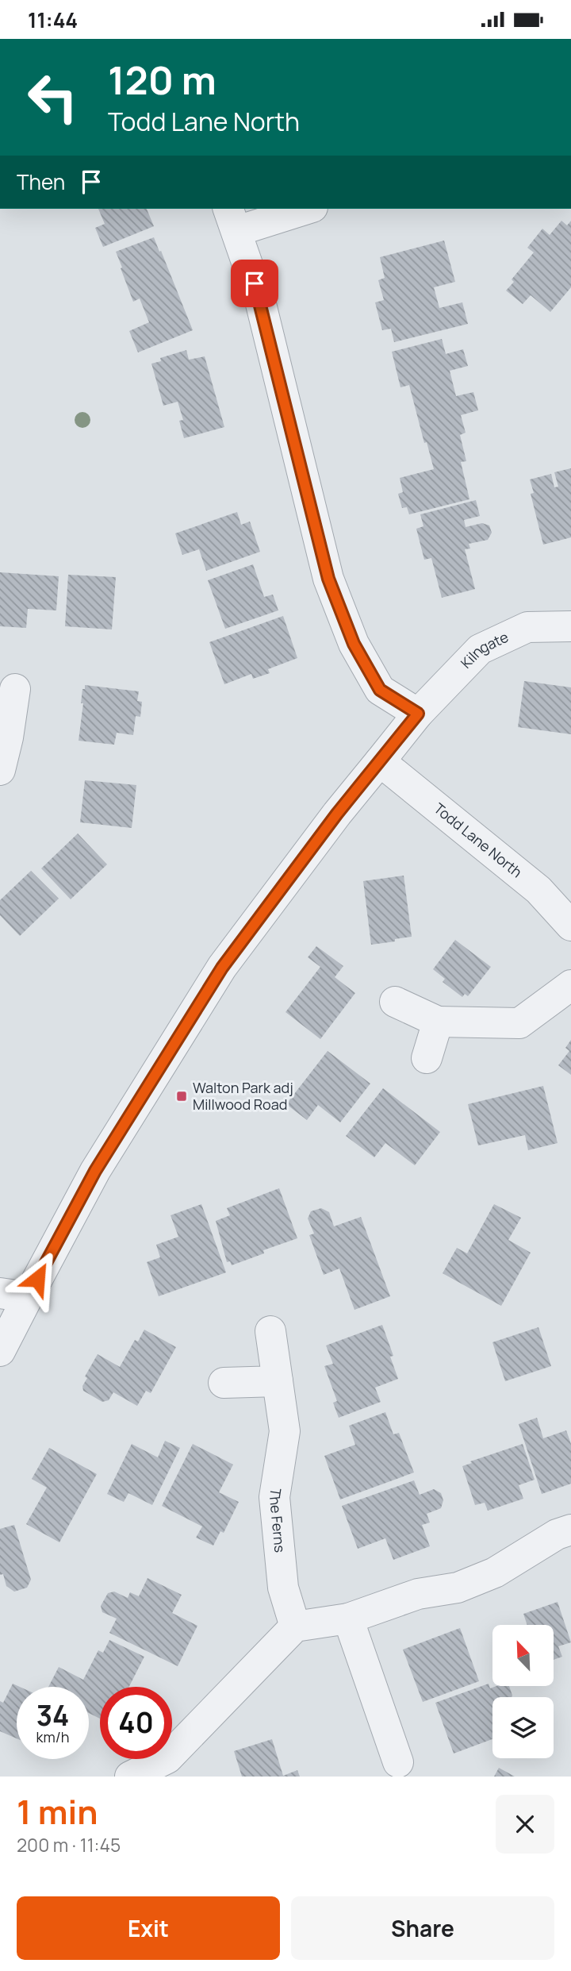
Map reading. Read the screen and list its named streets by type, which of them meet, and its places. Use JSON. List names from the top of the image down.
{
  "streets": {
    "street": ["Kilngate", "Todd Lane North", "The Ferns"]
  },
  "crossings": [
    ["Kilngate", "Todd Lane North"]
  ],
  "places": {
    "transit": ["Walton Park adj Millwood Road"]
  },
  "north": "top left",
  "page": {
    "status": "11:44",
    "turn": ["120 m", "Todd Lane North"],
    "then": "Then",
    "speed": "34 km/h",
    "limit": "40",
    "heading": ["1 min", "200 m · 11:45"],
    "buttons": ["Exit", "Share"]
  }
}
